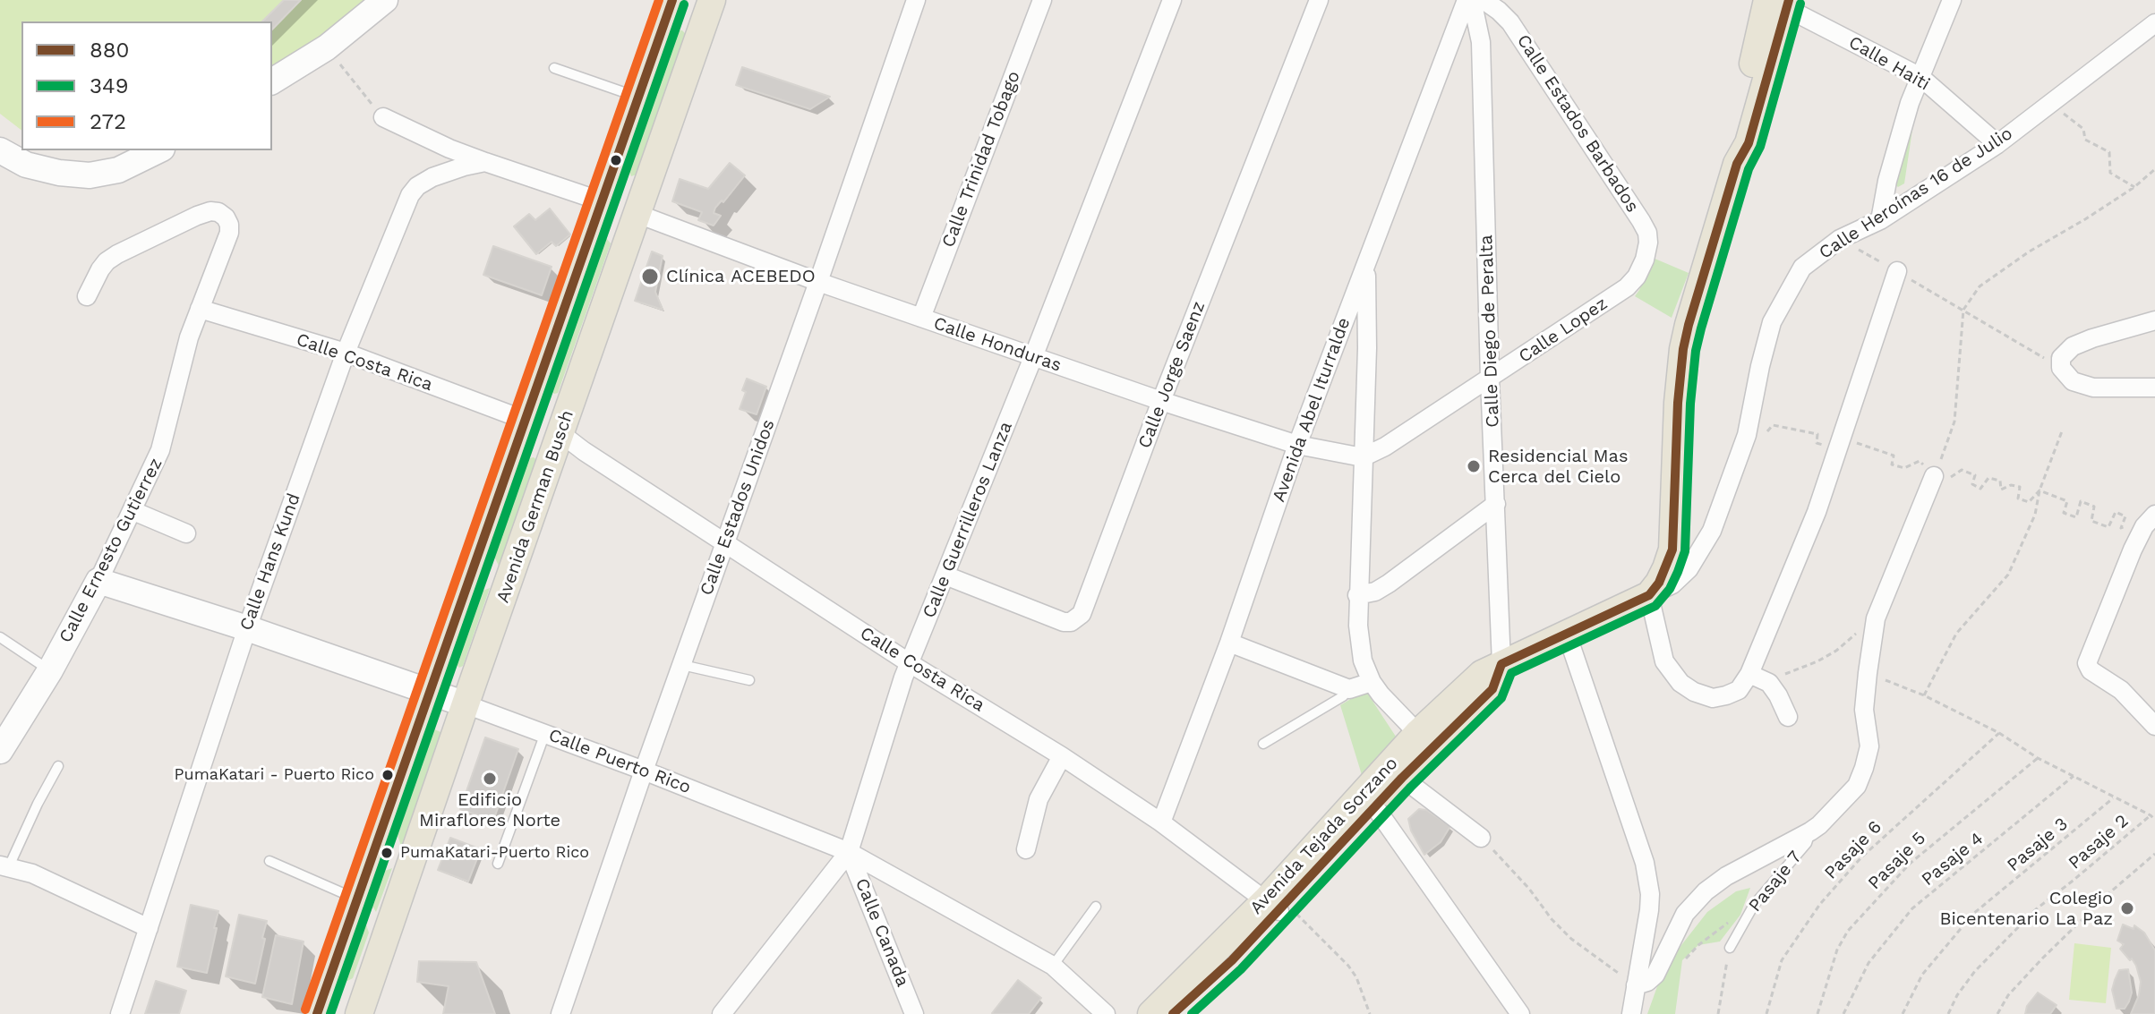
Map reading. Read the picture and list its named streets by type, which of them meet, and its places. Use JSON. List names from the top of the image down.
{
  "streets": {
    "main road": ["Avenida German Busch", "Avenida Tejada Sorzano"],
    "street": [
      "Calle Haiti",
      "Calle Estados Barbados",
      "Calle Trinidad Tobago",
      "Calle Heroínas 16 de Julio",
      "Calle Lopez",
      "Calle Diego de Peralta",
      "Calle Honduras",
      "Calle Costa Rica",
      "Calle Jorge Saenz",
      "Avenida Abel Iturralde",
      "Calle Estados Unidos",
      "Calle Guerrilleros Lanza",
      "Calle Ernesto Gutierrez",
      "Calle Hans Kund",
      "Calle Puerto Rico",
      "Calle Canada"
    ],
    "lane": ["Pasaje 7"],
    "path": [
      "Pasaje 2",
      "Pasaje 3",
      "Pasaje 6",
      "Pasaje 4",
      "Pasaje 5"
    ]
  },
  "crossings": [
    ["Calle Haiti", "Calle Heroínas 16 de Julio"],
    ["Calle Estados Barbados", "Calle Lopez"],
    ["Calle Trinidad Tobago", "Calle Honduras"],
    ["Calle Lopez", "Calle Diego de Peralta"],
    ["Calle Lopez", "Calle Honduras"],
    ["Calle Diego de Peralta", "Avenida Tejada Sorzano"],
    ["Calle Honduras", "Calle Jorge Saenz"],
    ["Calle Honduras", "Avenida Abel Iturralde"],
    ["Calle Honduras", "Avenida German Busch"],
    ["Calle Honduras", "Calle Estados Unidos"],
    ["Calle Honduras", "Calle Guerrilleros Lanza"],
    ["Calle Costa Rica", "Avenida Abel Iturralde"],
    ["Calle Costa Rica", "Avenida German Busch"],
    ["Calle Costa Rica", "Calle Estados Unidos"],
    ["Calle Costa Rica", "Calle Guerrilleros Lanza"],
    ["Calle Costa Rica", "Calle Ernesto Gutierrez"],
    ["Calle Costa Rica", "Calle Hans Kund"],
    ["Calle Costa Rica", "Avenida Tejada Sorzano"],
    ["Calle Jorge Saenz", "Calle Guerrilleros Lanza"],
    ["Avenida German Busch", "Calle Puerto Rico"],
    ["Calle Estados Unidos", "Calle Puerto Rico"],
    ["Calle Guerrilleros Lanza", "Calle Puerto Rico"],
    ["Calle Guerrilleros Lanza", "Calle Canada"],
    ["Calle Ernesto Gutierrez", "Calle Puerto Rico"],
    ["Calle Hans Kund", "Calle Puerto Rico"],
    ["Calle Puerto Rico", "Calle Canada"]
  ],
  "places": [
    "Clínica ACEBEDO",
    "Residencial Mas Cerca del Cielo",
    "PumaKatari - Puerto Rico",
    "Edificio Miraflores Norte",
    "PumaKatari-Puerto Rico",
    "Colegio Bicentenario La Paz"
  ],
  "lines": ["transit line 880", "transit line 272", "transit line 349"],
  "legend": ["880", "349", "272"]
}
